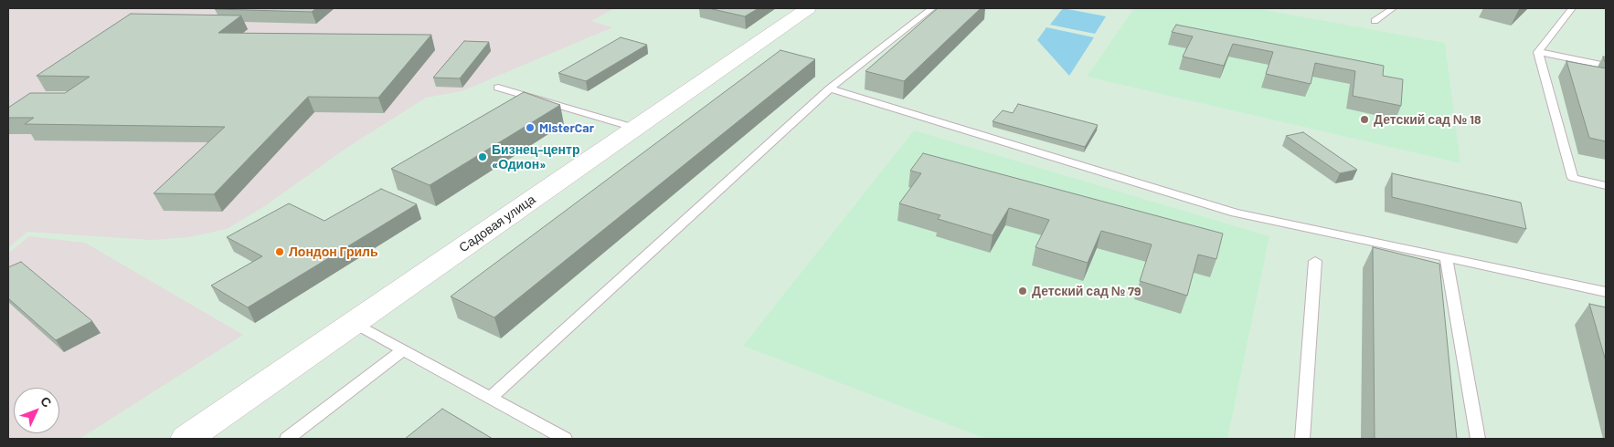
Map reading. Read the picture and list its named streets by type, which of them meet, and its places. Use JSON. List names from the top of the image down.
{
  "streets": {
    "street": ["Садовая улица"]
  },
  "places": [
    "Детский сад № 18",
    "MisterCar",
    "Бизнец-центр «Одион»",
    "Лондон Гриль",
    "Детский сад № 79"
  ],
  "north": "top right"
}
